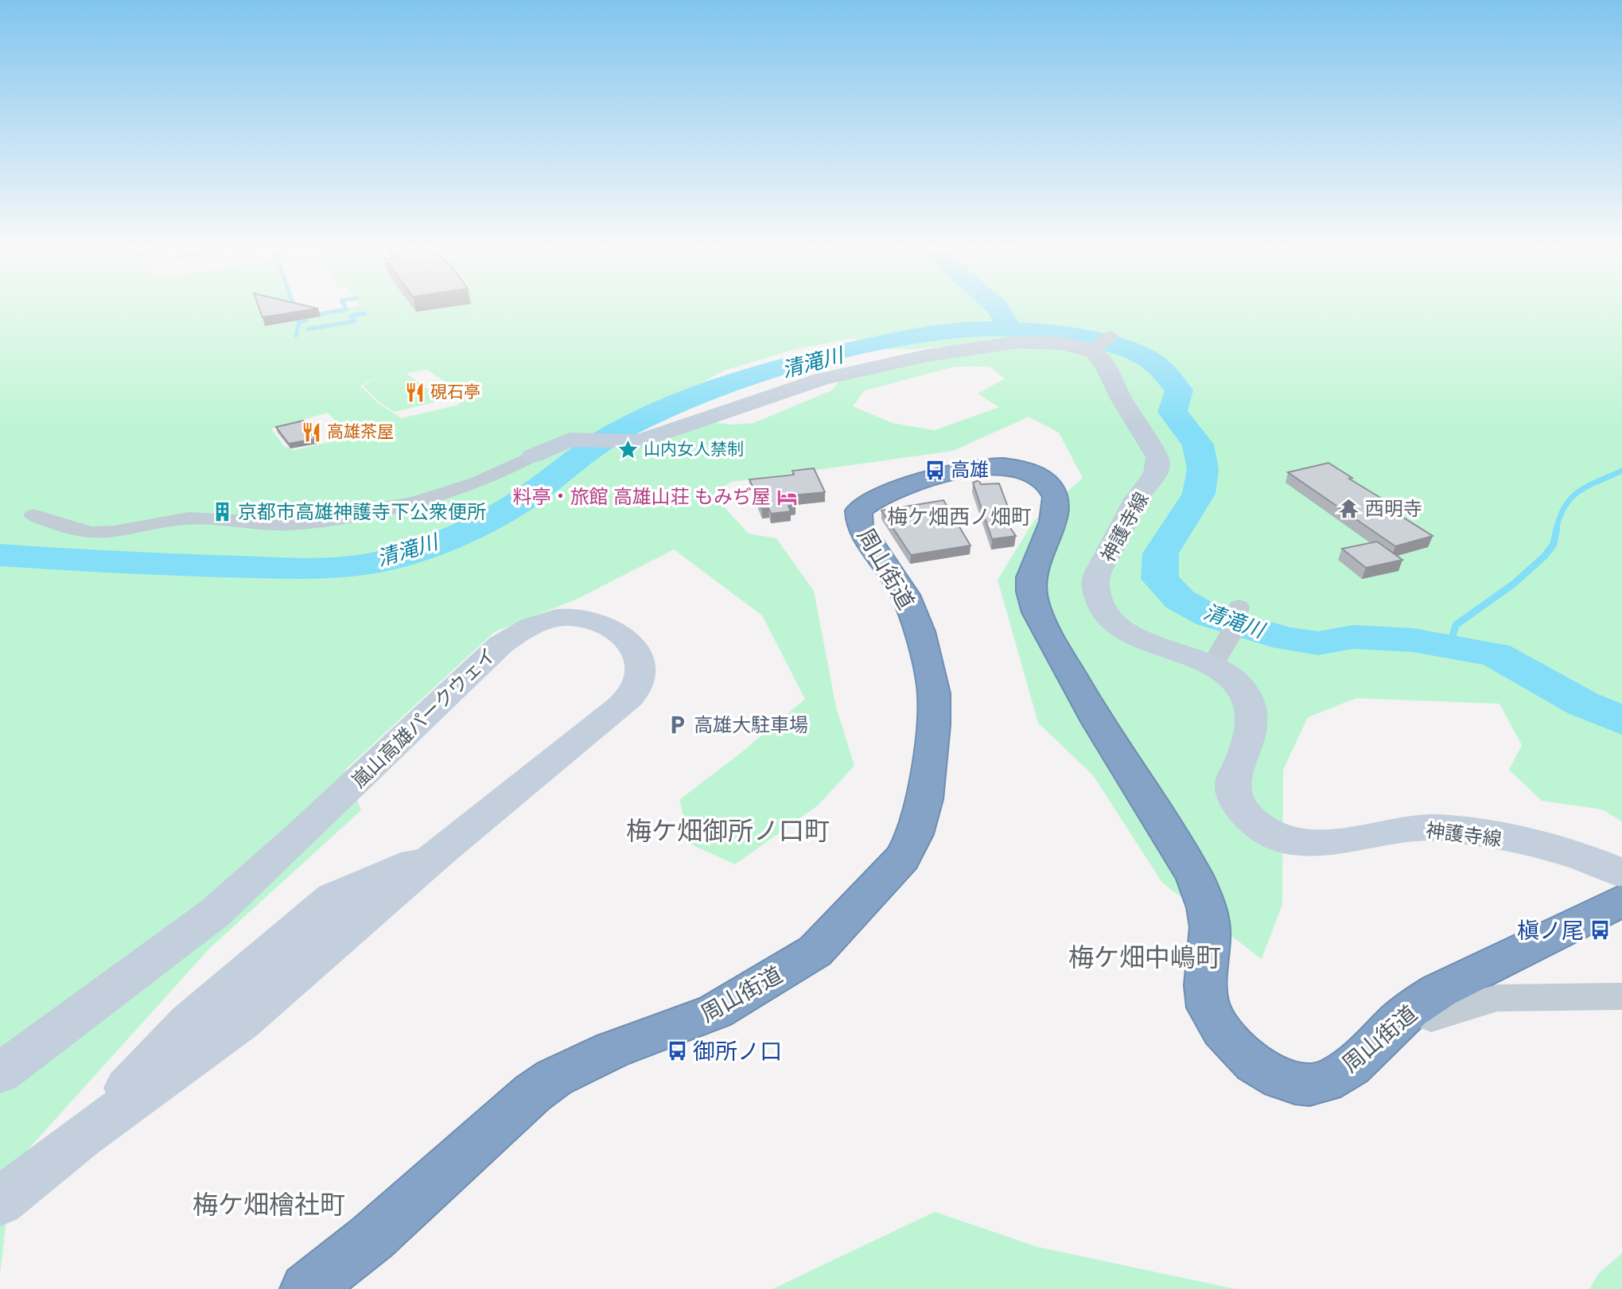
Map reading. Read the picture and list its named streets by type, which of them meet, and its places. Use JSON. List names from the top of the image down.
{
  "streets": {
    "highway": ["周山街道"],
    "main road": ["神護寺線", "嵐山高雄パークウェイ"]
  },
  "districts": [
    "梅ケ畑西ノ畑町",
    "梅ケ畑御所ノ口町",
    "梅ケ畑中嶋町",
    "梅ケ畑檜社町"
  ],
  "water": ["清滝川"],
  "places": {
    "restaurant": ["硯石亭", "高雄茶屋"],
    "place": ["山内女人禁制"],
    "bus stop": ["高雄", "槇ノ尾", "御所ノ口"],
    "hotel": ["料亭・旅館 高雄山荘 もみぢ屋"],
    "temple": ["西明寺"],
    "building": ["京都市高雄神護寺下公衆便所"],
    "parking": ["高雄大駐車場"]
  }
}
